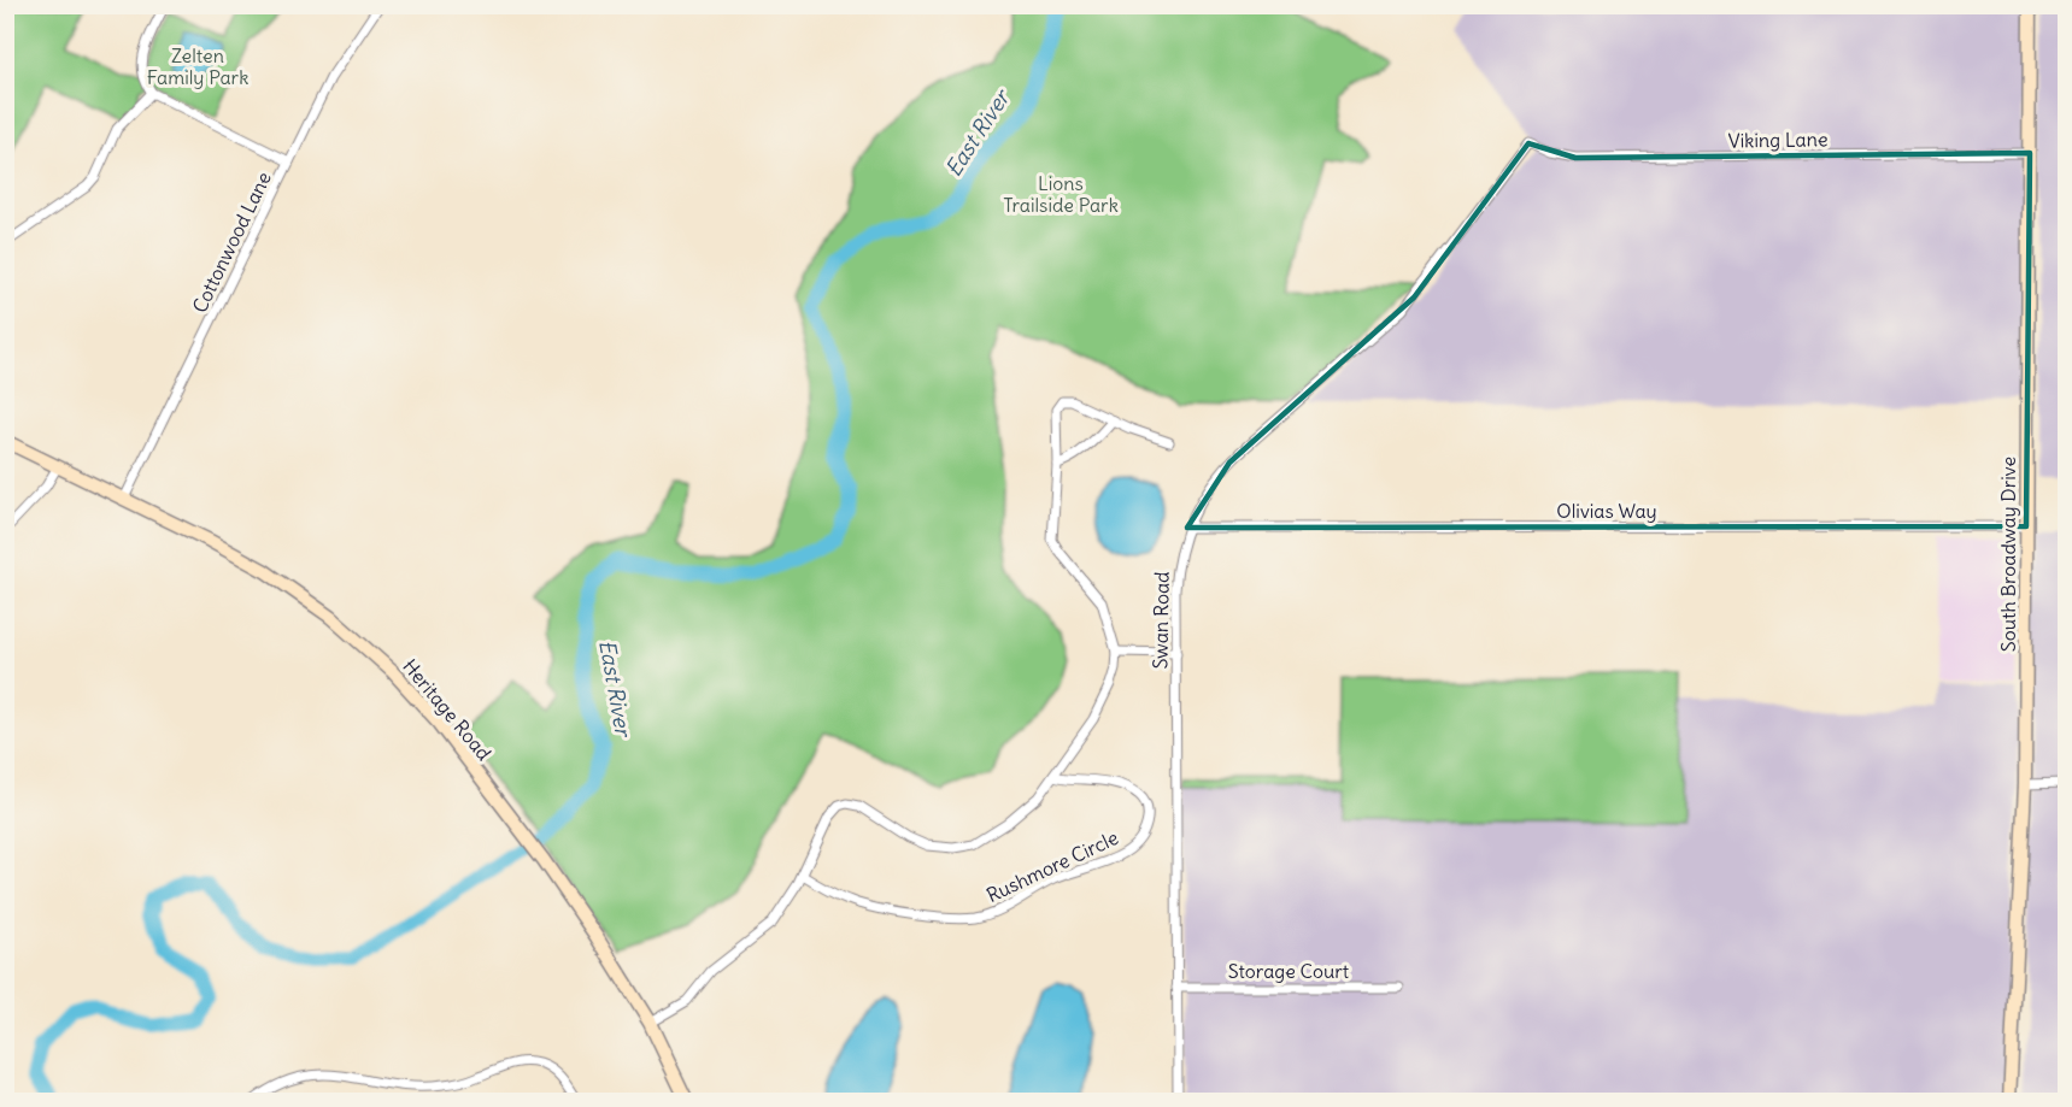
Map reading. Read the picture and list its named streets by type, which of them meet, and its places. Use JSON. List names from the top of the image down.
{
  "streets": {
    "main road": ["South Broadway Drive", "Heritage Road"],
    "street": [
      "Viking Lane",
      "Cottonwood Lane",
      "Olivias Way",
      "Swan Road",
      "Rushmore Circle",
      "Storage Court"
    ]
  },
  "crossings": [
    ["Viking Lane", "South Broadway Drive"],
    ["Viking Lane", "Swan Road"],
    ["Cottonwood Lane", "Heritage Road"],
    ["Olivias Way", "South Broadway Drive"],
    ["Olivias Way", "Swan Road"],
    ["Swan Road", "Storage Court"]
  ],
  "water": ["East River"],
  "parks": ["Zelten Family Park", "Lions Trailside Park"]
}
